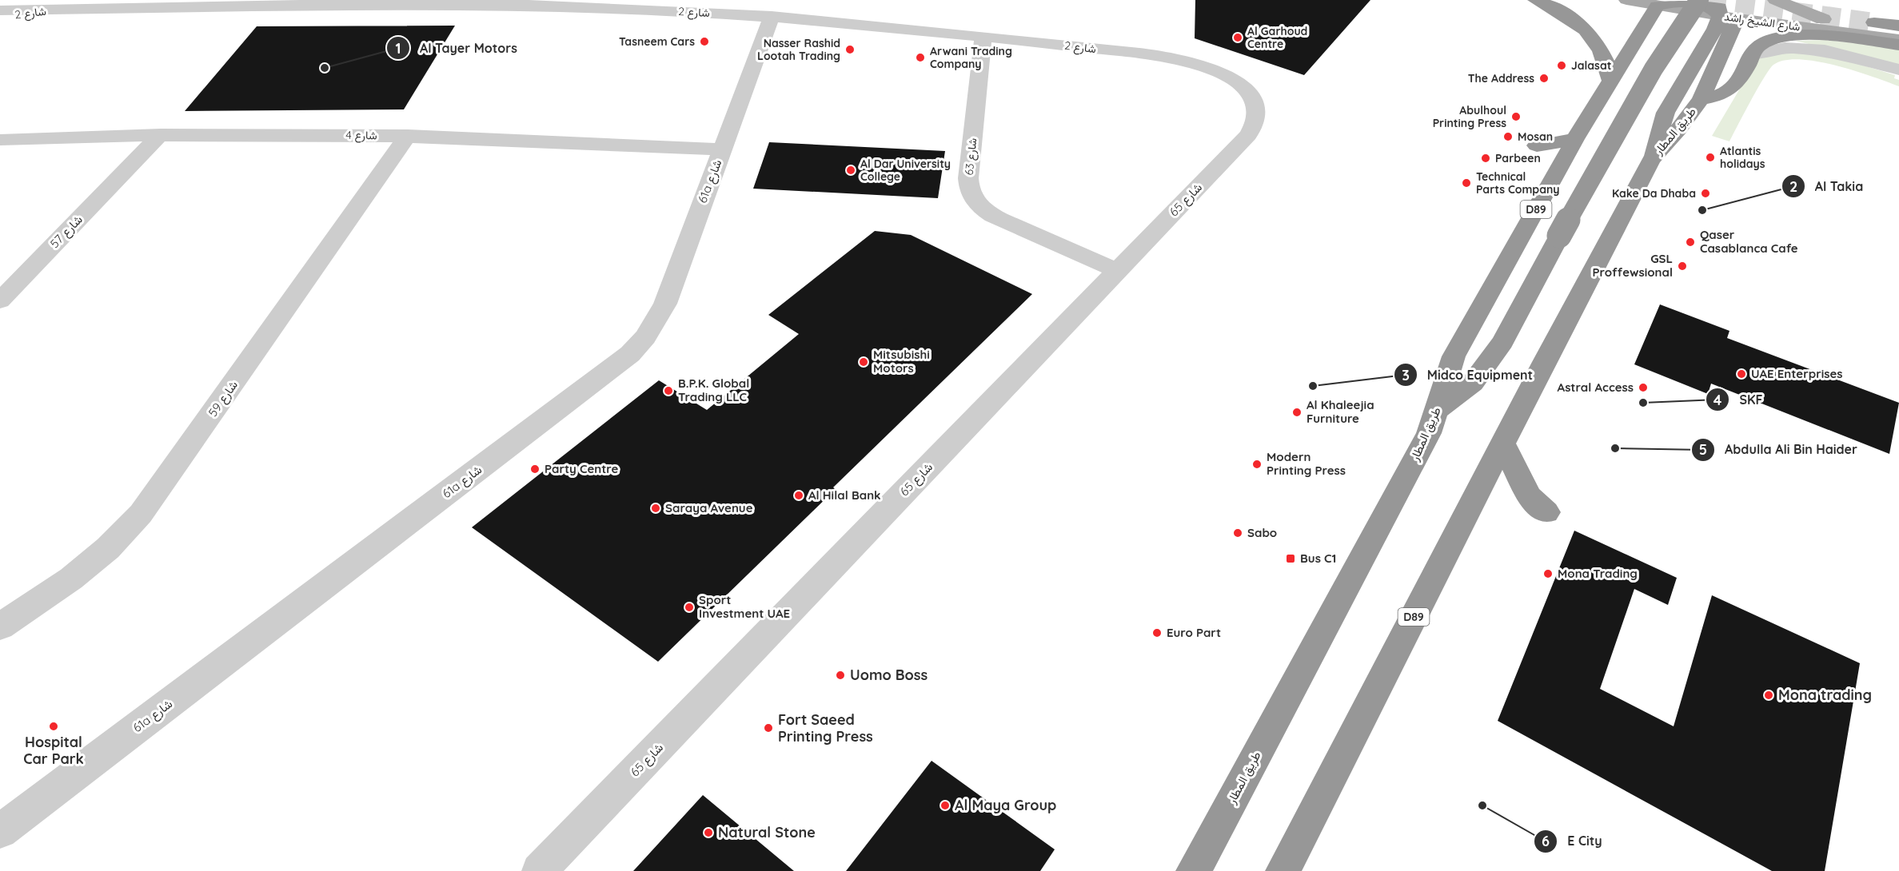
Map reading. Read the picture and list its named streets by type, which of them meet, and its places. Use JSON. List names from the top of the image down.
{
  "streets": {
    "highway": ["طريق المطار", "D89"],
    "main road": ["شارع الشيخ راشد"],
    "street": [
      "شارع 2",
      "شارع 4",
      "شارع 63",
      "61a شارع",
      "شارع 65",
      "شارع 57",
      "شارع 59"
    ]
  },
  "crossings": [
    ["شارع 2", "شارع 63"],
    ["شارع 2", "61a شارع"],
    ["شارع 2", "شارع 65"],
    ["شارع الشيخ راشد", "طريق المطار"],
    ["شارع 4", "61a شارع"],
    ["شارع 4", "شارع 57"],
    ["شارع 4", "شارع 59"],
    ["شارع 63", "شارع 65"]
  ],
  "places": {
    "other": [
      "Al Garhoud Centre",
      "Tasneem Cars",
      "Nasser Rashid Lootah Trading",
      "Arwani Trading Company",
      "Jalasat",
      "Al Tayer Motors",
      "The Address",
      "Abulhoul Printing Press",
      "Mosan",
      "Atlantis holidays",
      "Parbeen",
      "Al Dar University College",
      "Technical Parts Company",
      "Kake Da Dhaba",
      "Al Takia",
      "Qaser Casablanca Cafe",
      "GSL Proffewsional",
      "Mitsubishi Motors",
      "UAE Enterprises",
      "Midco Equipment",
      "Astral Access",
      "B.P.K. Global Trading LLC",
      "SKF",
      "Al Khaleejia Furniture",
      "Abdulla Ali Bin Haider",
      "Modern Printing Press",
      "Party Centre",
      "Al Hilal Bank",
      "Saraya Avenue",
      "Sabo",
      "Mona Trading",
      "Sport Investment UAE",
      "Euro Part",
      "Uomo Boss",
      "Mona trading",
      "Hospital Car Park",
      "Fort Saeed Printing Press",
      "Al Maya Group",
      "E City",
      "Natural Stone"
    ],
    "transit": ["Bus C1"]
  }
}
